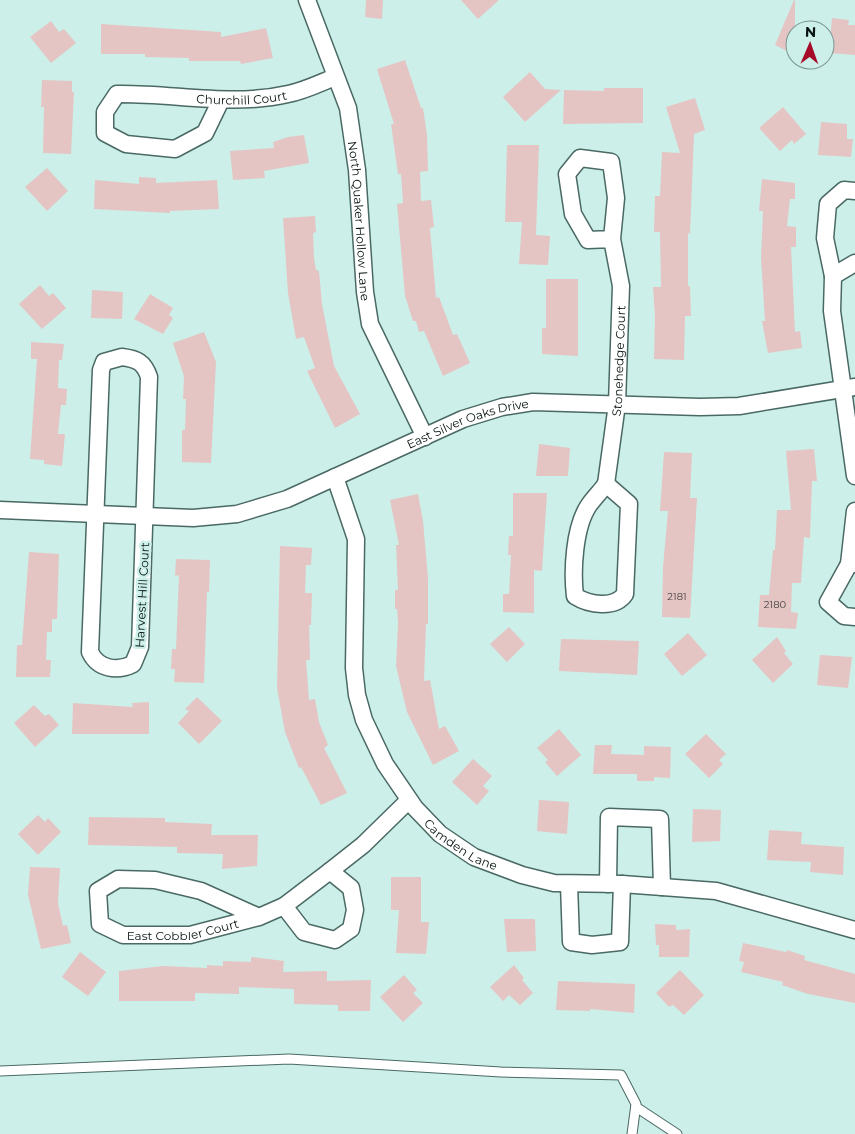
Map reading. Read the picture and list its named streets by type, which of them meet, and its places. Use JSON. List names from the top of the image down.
{
  "streets": {
    "street": [
      "Churchill Court",
      "North Quaker Hollow Lane",
      "Stonehedge Court",
      "East Silver Oaks Drive",
      "Harvest Hill Court",
      "Camden Lane",
      "East Cobbler Court"
    ]
  },
  "crossings": [
    ["Churchill Court", "North Quaker Hollow Lane"],
    ["North Quaker Hollow Lane", "East Silver Oaks Drive"],
    ["Stonehedge Court", "East Silver Oaks Drive"],
    ["East Silver Oaks Drive", "Harvest Hill Court"],
    ["East Silver Oaks Drive", "Camden Lane"],
    ["Camden Lane", "East Cobbler Court"]
  ],
  "house_numbers": ["2181", "2180"],
  "north": "top"
}
